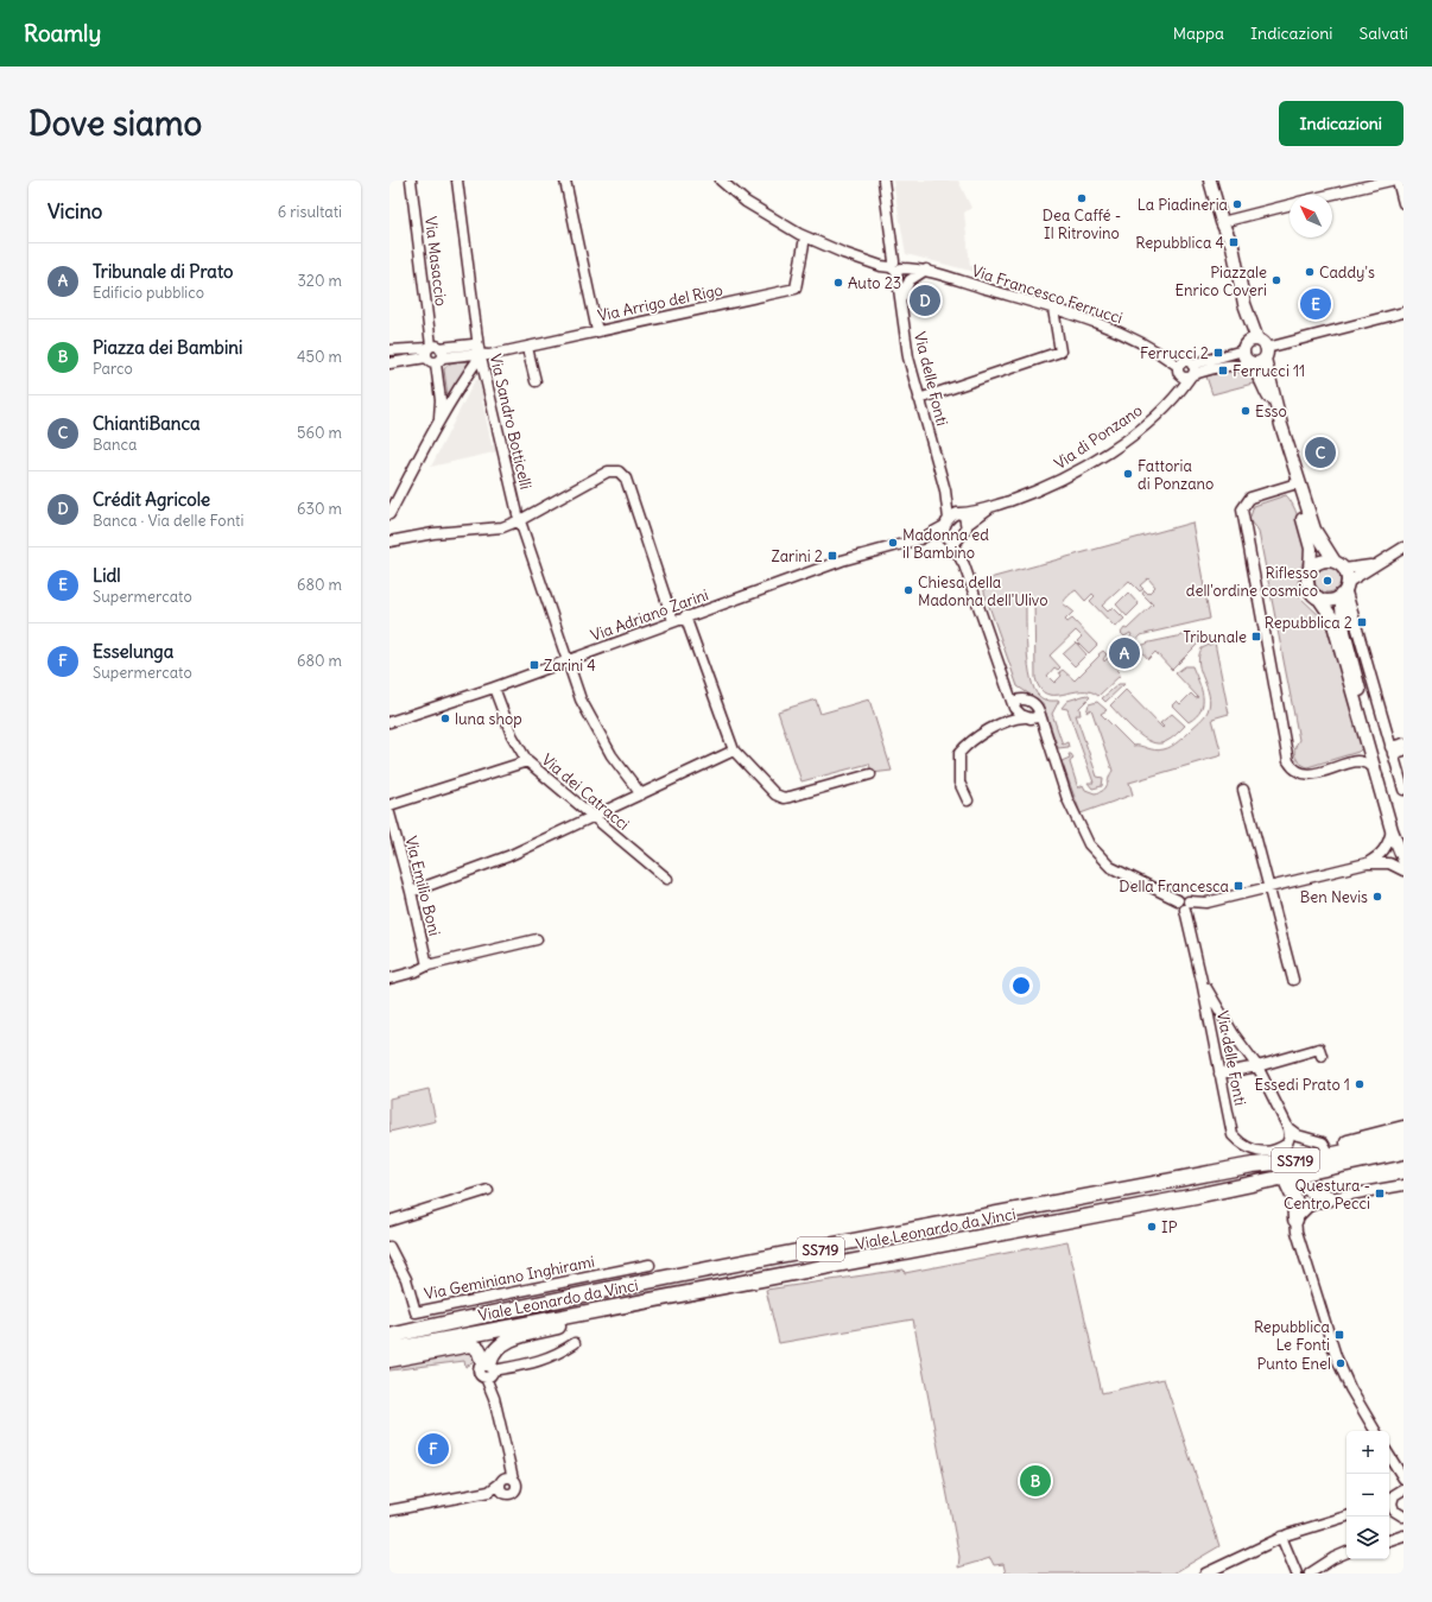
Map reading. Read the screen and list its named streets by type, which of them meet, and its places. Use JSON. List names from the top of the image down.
{
  "streets": {
    "highway": ["SS719", "Viale Leonardo da Vinci"],
    "street": [
      "Via Masaccio",
      "Via Francesco Ferrucci",
      "Via Arrigo del Rigo",
      "Via delle Fonti",
      "Via Sandro Botticelli",
      "Via di Ponzano",
      "Via Adriano Zarini",
      "Via dei Catracci",
      "Via Emilio Boni",
      "Via Geminiano Inghirami"
    ]
  },
  "crossings": [
    ["Via Masaccio", "Via Arrigo del Rigo"],
    ["Via Francesco Ferrucci", "Via Arrigo del Rigo"],
    ["Via Francesco Ferrucci", "Via delle Fonti"],
    ["Via Francesco Ferrucci", "Via di Ponzano"],
    ["Via Arrigo del Rigo", "Via Sandro Botticelli"],
    ["Via Sandro Botticelli", "Via Adriano Zarini"],
    ["Via Adriano Zarini", "Via dei Catracci"]
  ],
  "places": {
    "other": [
      "Dea Caffé - Il Ritrovino",
      "La Piadineria",
      "Caddy's",
      "Piazzale Enrico Coveri",
      "Auto 23",
      "Esso",
      "Fattoria di Ponzano",
      "Madonna ed il Bambino",
      "Riflesso dell'ordine cosmico",
      "Chiesa della Madonna dell'Ulivo",
      "luna shop",
      "Ben Nevis",
      "Essedi Prato 1",
      "IP",
      "Punto Enel"
    ],
    "transit": [
      "Repubblica 4",
      "Ferrucci 2",
      "Ferrucci 11",
      "Zarini 2",
      "Repubblica 2",
      "Tribunale",
      "Zarini 4",
      "Della Francesca",
      "Questura - Centro Pecci",
      "Repubblica Le Fonti"
    ]
  },
  "north": "top left",
  "page": {
    "header": "Roamly",
    "nav": ["Mappa", "Indicazioni", "Salvati"],
    "buttons": "Indicazioni",
    "title": "Dove siamo",
    "heading": ["Vicino", "6 risultati"],
    "list": [
      {
        "mark": "A",
        "name": "Tribunale di Prato",
        "note": "Edificio pubblico",
        "value": "320 m"
      },
      {
        "mark": "B",
        "name": "Piazza dei Bambini",
        "note": "Parco",
        "value": "450 m"
      },
      {
        "mark": "C",
        "name": "ChiantiBanca",
        "note": "Banca",
        "value": "560 m"
      },
      {
        "mark": "D",
        "name": "Crédit Agricole",
        "note": "Banca · Via delle Fonti",
        "value": "630 m"
      },
      {
        "mark": "E",
        "name": "Lidl",
        "note": "Supermercato",
        "value": "680 m"
      },
      {
        "mark": "F",
        "name": "Esselunga",
        "note": "Supermercato",
        "value": "680 m"
      }
    ],
    "pins": [
      "D",
      "E",
      "C",
      "A",
      "F",
      "B"
    ],
    "map_buttons": ["+", "−"]
  }
}
